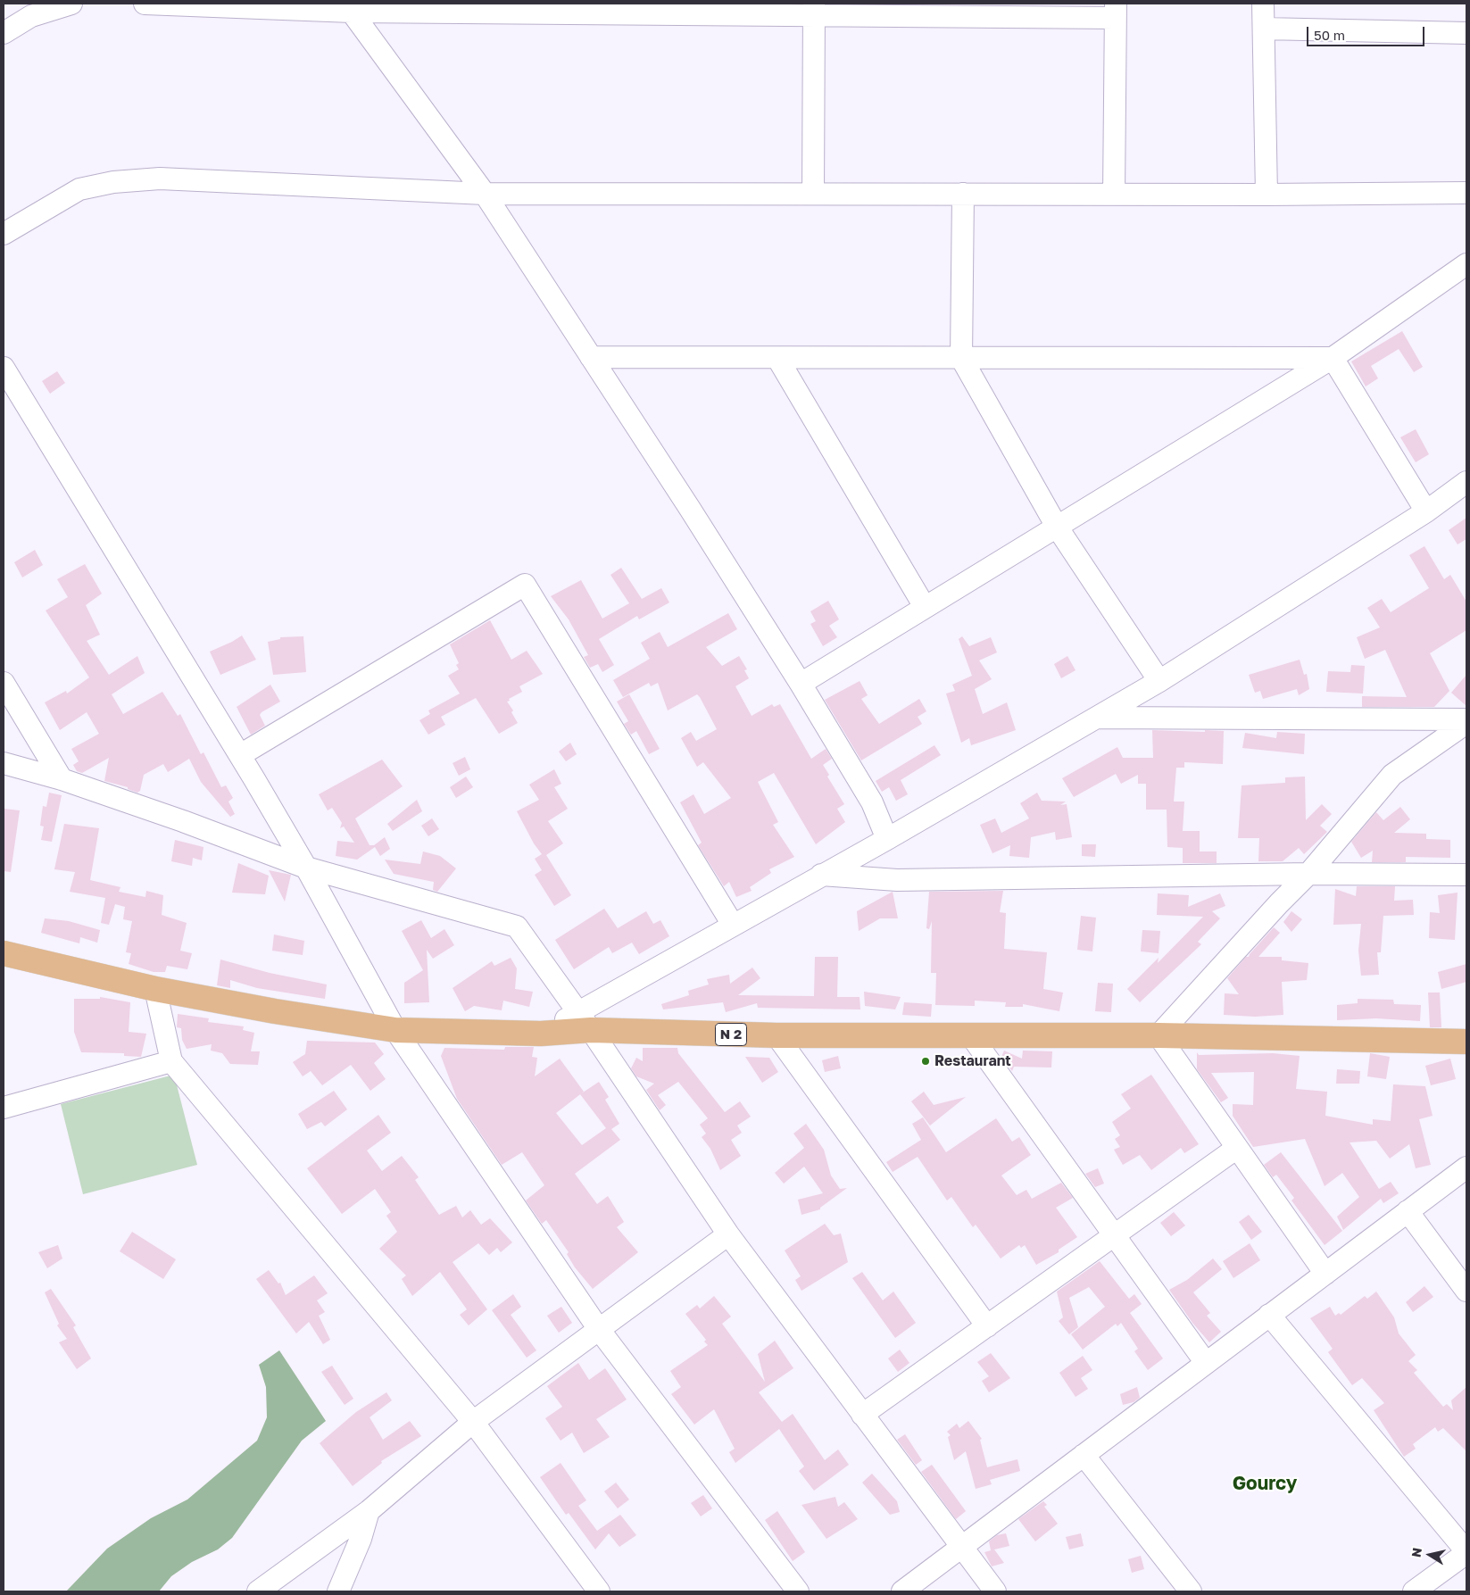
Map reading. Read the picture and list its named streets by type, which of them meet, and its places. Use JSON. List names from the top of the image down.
{
  "streets": {
    "main road": ["N 2"]
  },
  "districts": ["Gourcy"],
  "places": ["Restaurant"],
  "scale_bar": "50 m",
  "north": "left"
}
